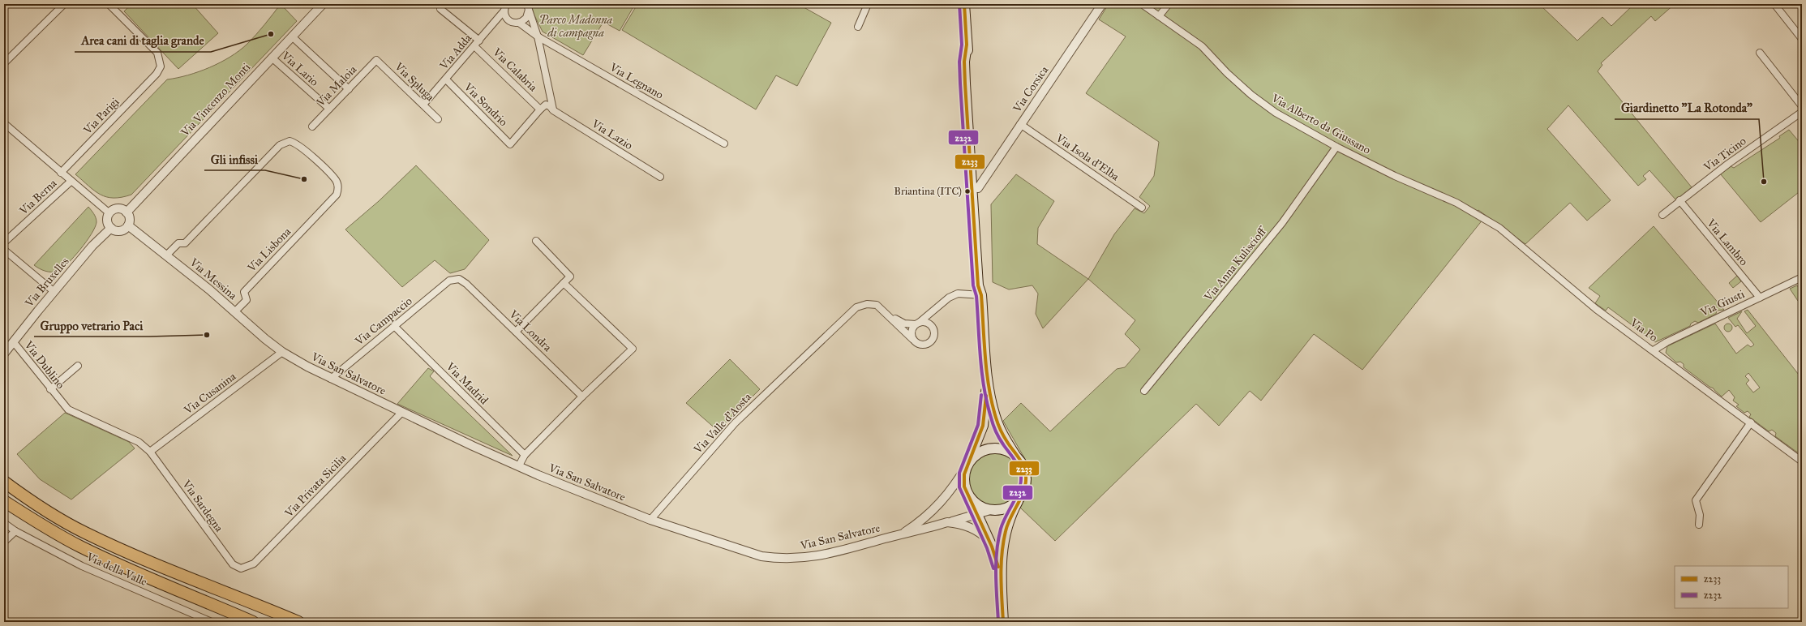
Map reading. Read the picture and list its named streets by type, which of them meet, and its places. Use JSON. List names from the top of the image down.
{
  "streets": {
    "street": [
      "Via Adda",
      "Via Lario",
      "Via Calabria",
      "Via Legnano",
      "Via Spluga",
      "Via Maloia",
      "Via Corsica",
      "Via Vincenzo Monti",
      "Via Sondrio",
      "Via Parigi",
      "Via Alberto da Giussano",
      "Via Lazio",
      "Via Ticino",
      "Via Isola d'Elba",
      "Via Berna",
      "Via Lambro",
      "Via Lisbona",
      "Via Anna Kuliscioff",
      "Via Messina",
      "Via Bruxelles",
      "Via Giusti",
      "Via Campaccio",
      "Via Po",
      "Via Londra",
      "Via Dublino",
      "Via San Salvatore",
      "Via Madrid",
      "Via Cusanina",
      "Via Valle d'Aosta",
      "Via Privata Sicilia",
      "Via Sardegna",
      "Via della Valle"
    ]
  },
  "crossings": [
    ["Via Adda", "Via Calabria"],
    ["Via Adda", "Via Spluga"],
    ["Via Adda", "Via Sondrio"],
    ["Via Lario", "Via Maloia"],
    ["Via Lario", "Via Vincenzo Monti"],
    ["Via Calabria", "Via Sondrio"],
    ["Via Spluga", "Via Maloia"],
    ["Via Corsica", "Via Isola d'Elba"],
    ["Via Vincenzo Monti", "Via Messina"],
    ["Via Vincenzo Monti", "Via Bruxelles"],
    ["Via Alberto da Giussano", "Via Anna Kuliscioff"],
    ["Via Alberto da Giussano", "Via Po"],
    ["Via Ticino", "Via Lambro"],
    ["Via Lambro", "Via Giusti"],
    ["Via Lisbona", "Via Messina"],
    ["Via Messina", "Via Bruxelles"],
    ["Via Messina", "Via San Salvatore"],
    ["Via Messina", "Via Cusanina"],
    ["Via Bruxelles", "Via Dublino"],
    ["Via Giusti", "Via Po"],
    ["Via Campaccio", "Via Londra"],
    ["Via Campaccio", "Via San Salvatore"],
    ["Via Campaccio", "Via Madrid"],
    ["Via Dublino", "Via Cusanina"],
    ["Via Dublino", "Via Sardegna"],
    ["Via San Salvatore", "Via Cusanina"],
    ["Via San Salvatore", "Via Valle d'Aosta"],
    ["Via San Salvatore", "Via Privata Sicilia"],
    ["Via Cusanina", "Via Sardegna"],
    ["Via Privata Sicilia", "Via Sardegna"]
  ],
  "parks": ["Parco Madonna di campagna"],
  "places": [
    "Area cani di taglia grande",
    "Gli infissi",
    "Giardinetto \"La Rotonda\"",
    "Briantina (ITC)",
    "Gruppo vetrario Paci"
  ],
  "lines": ["transit line z233", "transit line z232"],
  "legend": ["z233", "z232"]
}
